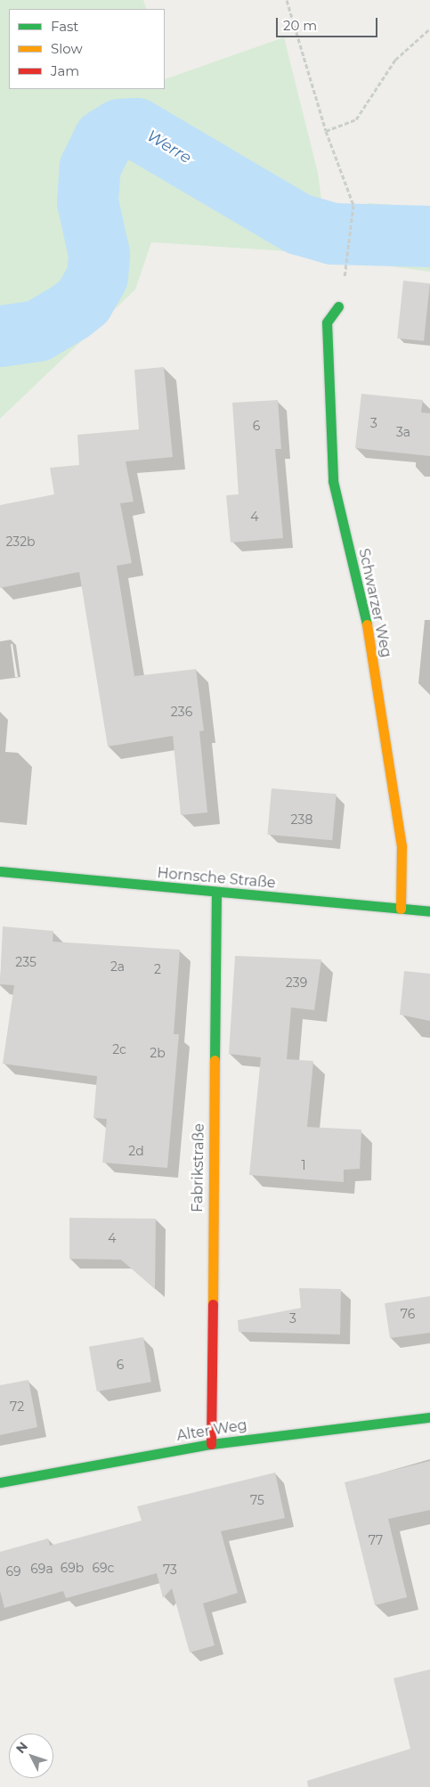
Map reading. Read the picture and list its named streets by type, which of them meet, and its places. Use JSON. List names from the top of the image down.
{
  "streets": {
    "street": [
      "Schwarzer Weg",
      "Hornsche Straße",
      "Fabrikstraße",
      "Alter Weg"
    ]
  },
  "crossings": [
    ["Schwarzer Weg", "Hornsche Straße"],
    ["Hornsche Straße", "Fabrikstraße"],
    ["Fabrikstraße", "Alter Weg"]
  ],
  "water": ["Werre"],
  "house_numbers": [
    "3",
    "6",
    "3a",
    "4",
    "232b",
    "236",
    "238",
    "235",
    "2a",
    "2",
    "239",
    "2c",
    "2b",
    "2d",
    "1",
    "4",
    "76",
    "3",
    "6",
    "72",
    "75",
    "77",
    "69b",
    "69c",
    "69a",
    "73",
    "69"
  ],
  "legend": ["Fast", "Slow", "Jam"],
  "scale_bar": "20 m",
  "north": "top left"
}
